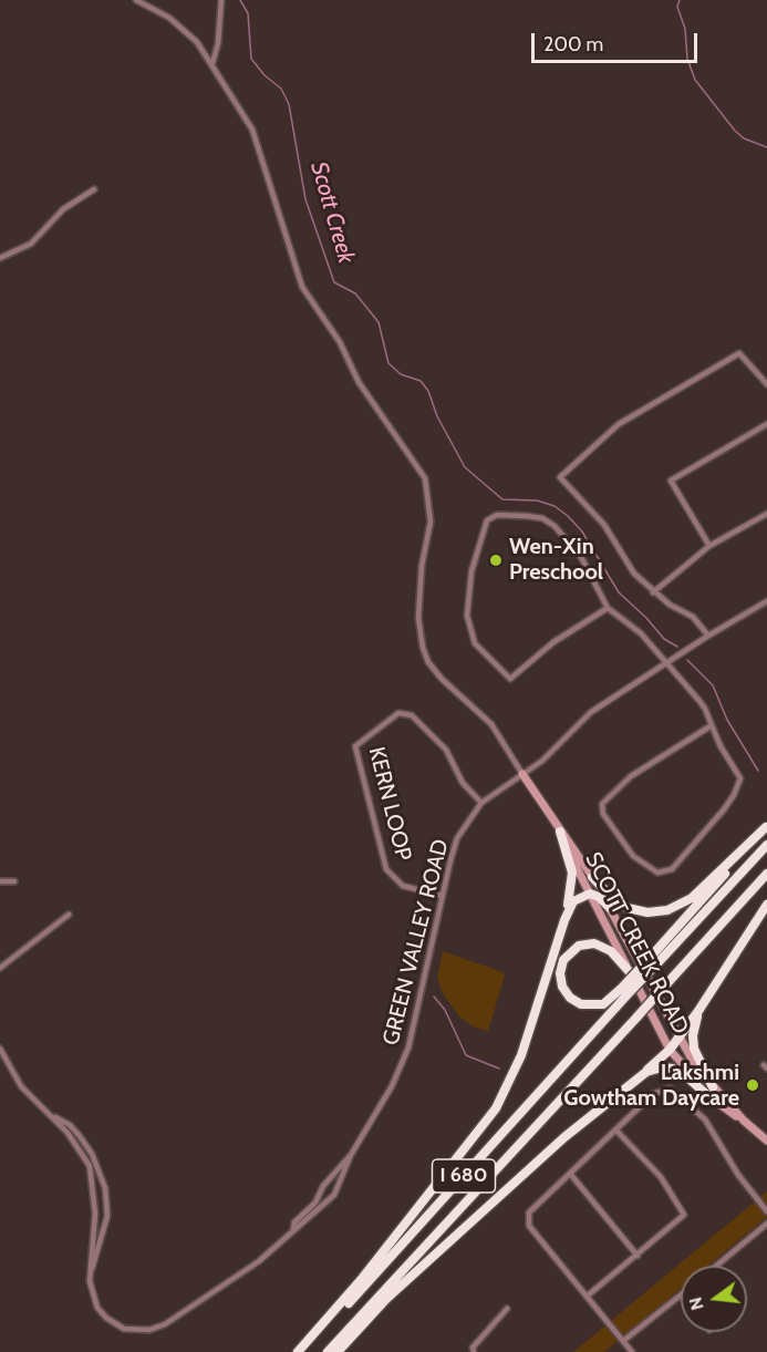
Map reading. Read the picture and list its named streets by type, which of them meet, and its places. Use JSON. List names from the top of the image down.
{
  "streets": {
    "highway": ["I 680"],
    "main road": ["SCOTT CREEK ROAD"],
    "street": ["KERN LOOP", "GREEN VALLEY ROAD"]
  },
  "crossings": [
    ["KERN LOOP", "GREEN VALLEY ROAD"],
    ["GREEN VALLEY ROAD", "SCOTT CREEK ROAD"]
  ],
  "water": ["Scott Creek"],
  "places": ["Wen-Xin Preschool", "Lakshmi Gowtham Daycare"],
  "scale_bar": "200 m",
  "north": "left"
}
